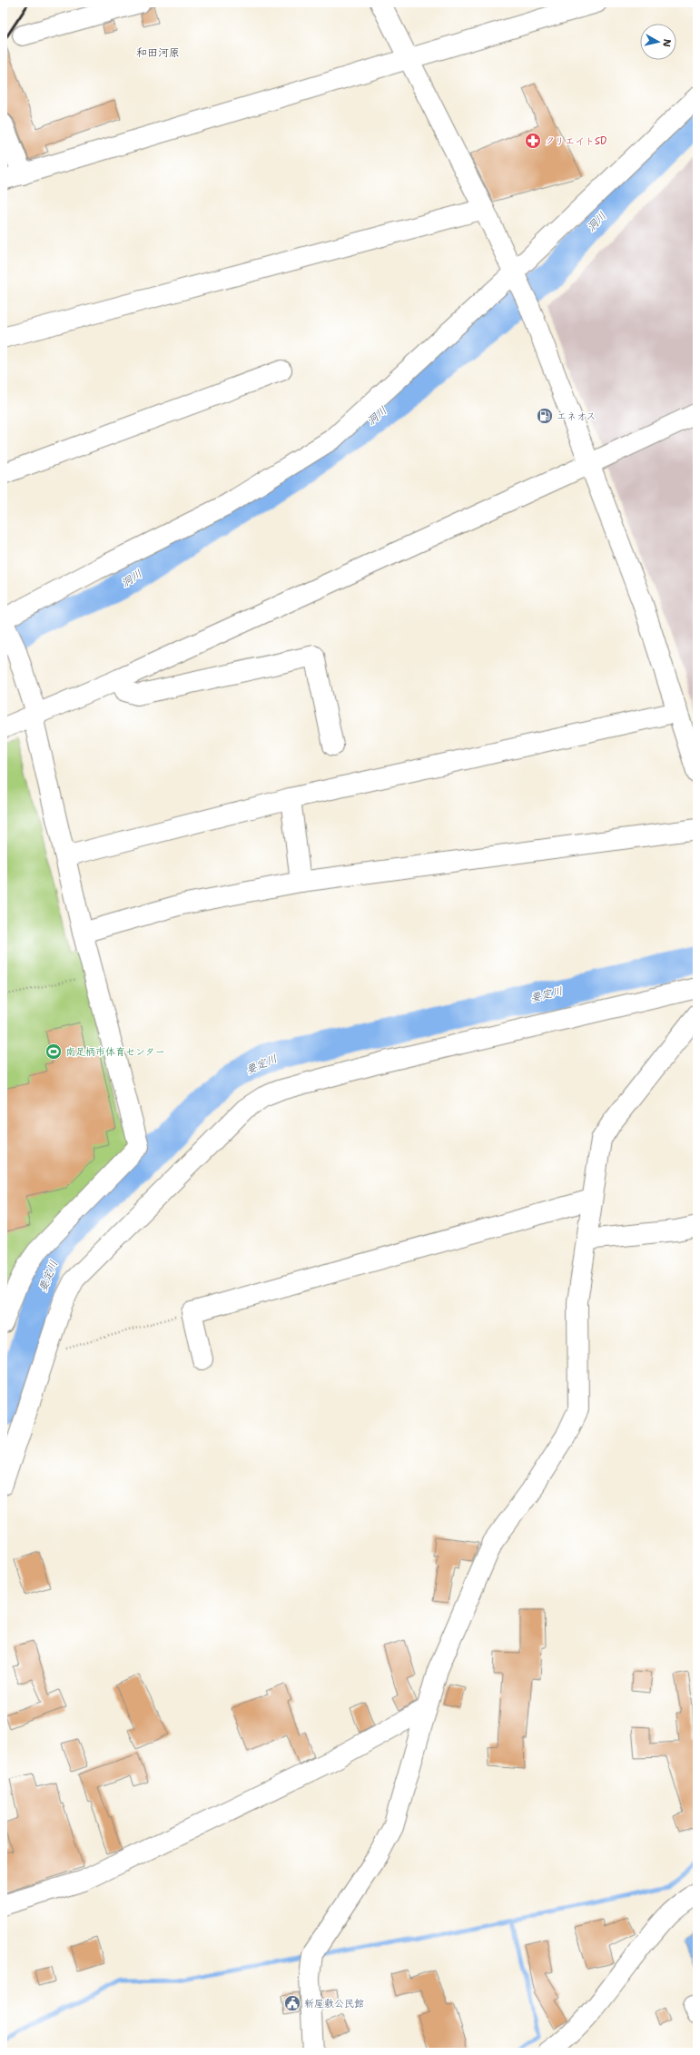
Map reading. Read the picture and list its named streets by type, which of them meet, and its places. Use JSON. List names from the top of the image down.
{
  "districts": ["和田河原"],
  "water": ["洞川", "要定川"],
  "places": {
    "pharmacy": ["クリエイトSD"],
    "fuel station": ["エネオス"],
    "sports": ["南足柄市体育センター"],
    "public building": ["新屋敷公民館"]
  },
  "north": "right"
}
